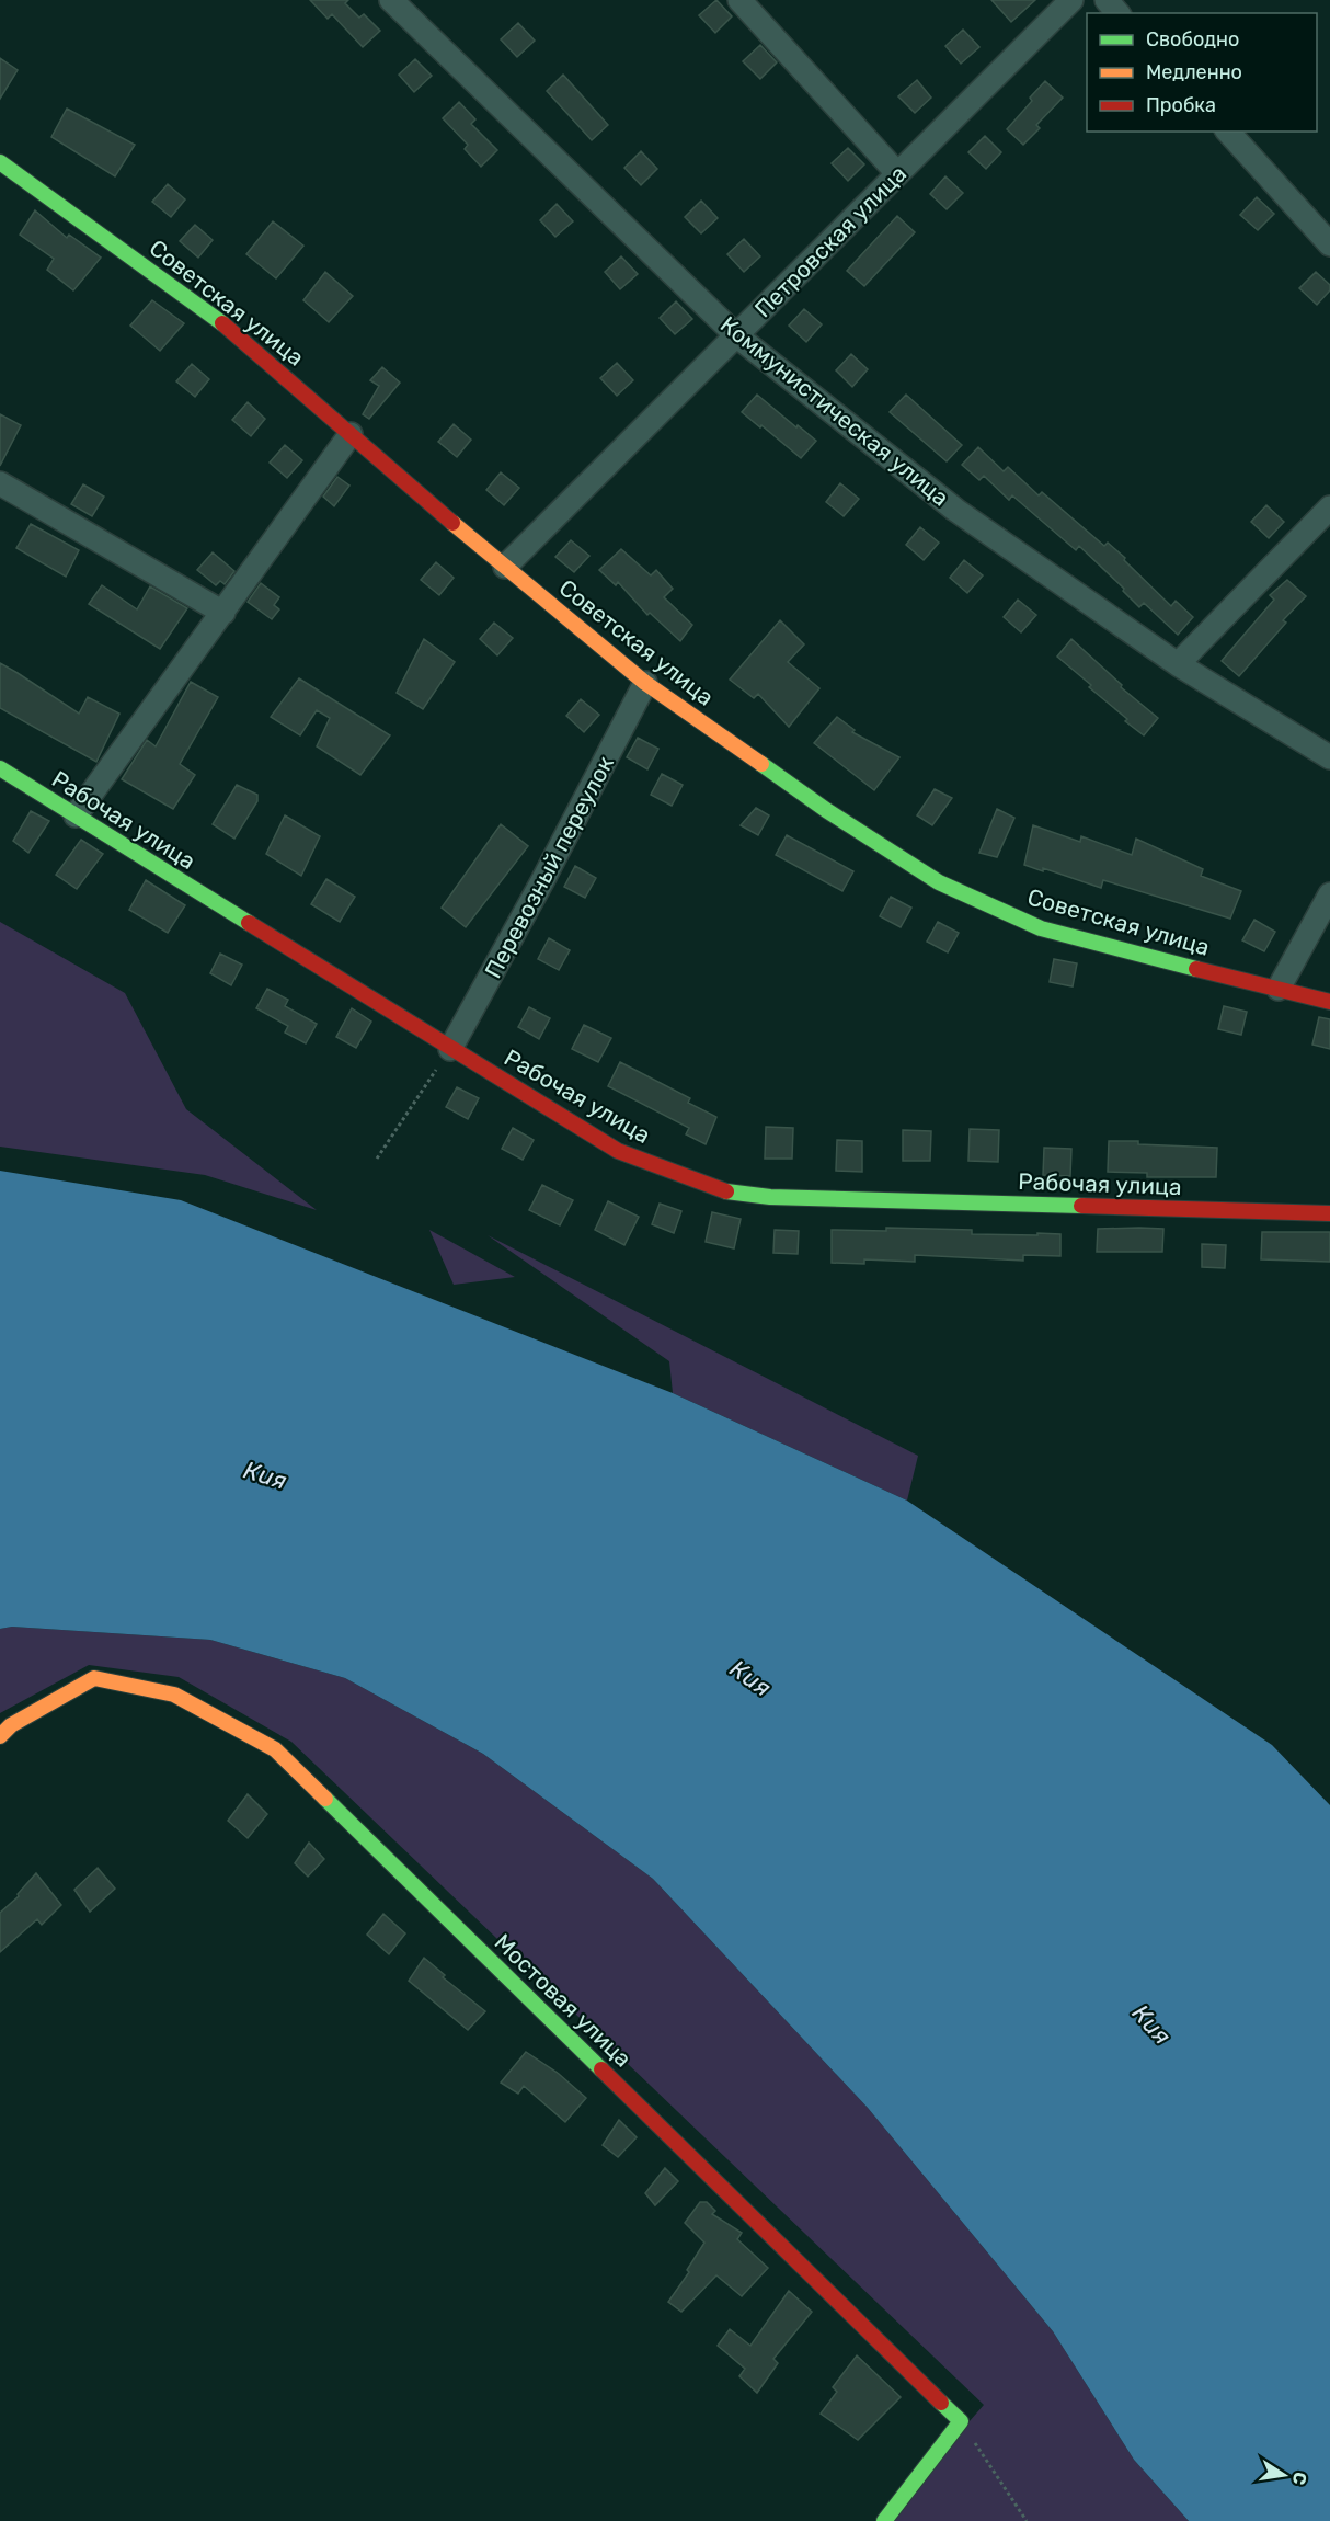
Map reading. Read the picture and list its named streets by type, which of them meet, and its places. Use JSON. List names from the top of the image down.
{
  "streets": {
    "street": [
      "Петровская улица",
      "Советская улица",
      "Коммунистическая улица",
      "Рабочая улица",
      "Перевозный переулок",
      "Мостовая улица"
    ]
  },
  "crossings": [
    ["Петровская улица", "Советская улица"],
    ["Петровская улица", "Коммунистическая улица"],
    ["Советская улица", "Перевозный переулок"],
    ["Рабочая улица", "Перевозный переулок"]
  ],
  "water": ["Кия"],
  "legend": ["Свободно", "Медленно", "Пробка"],
  "north": "right"
}
